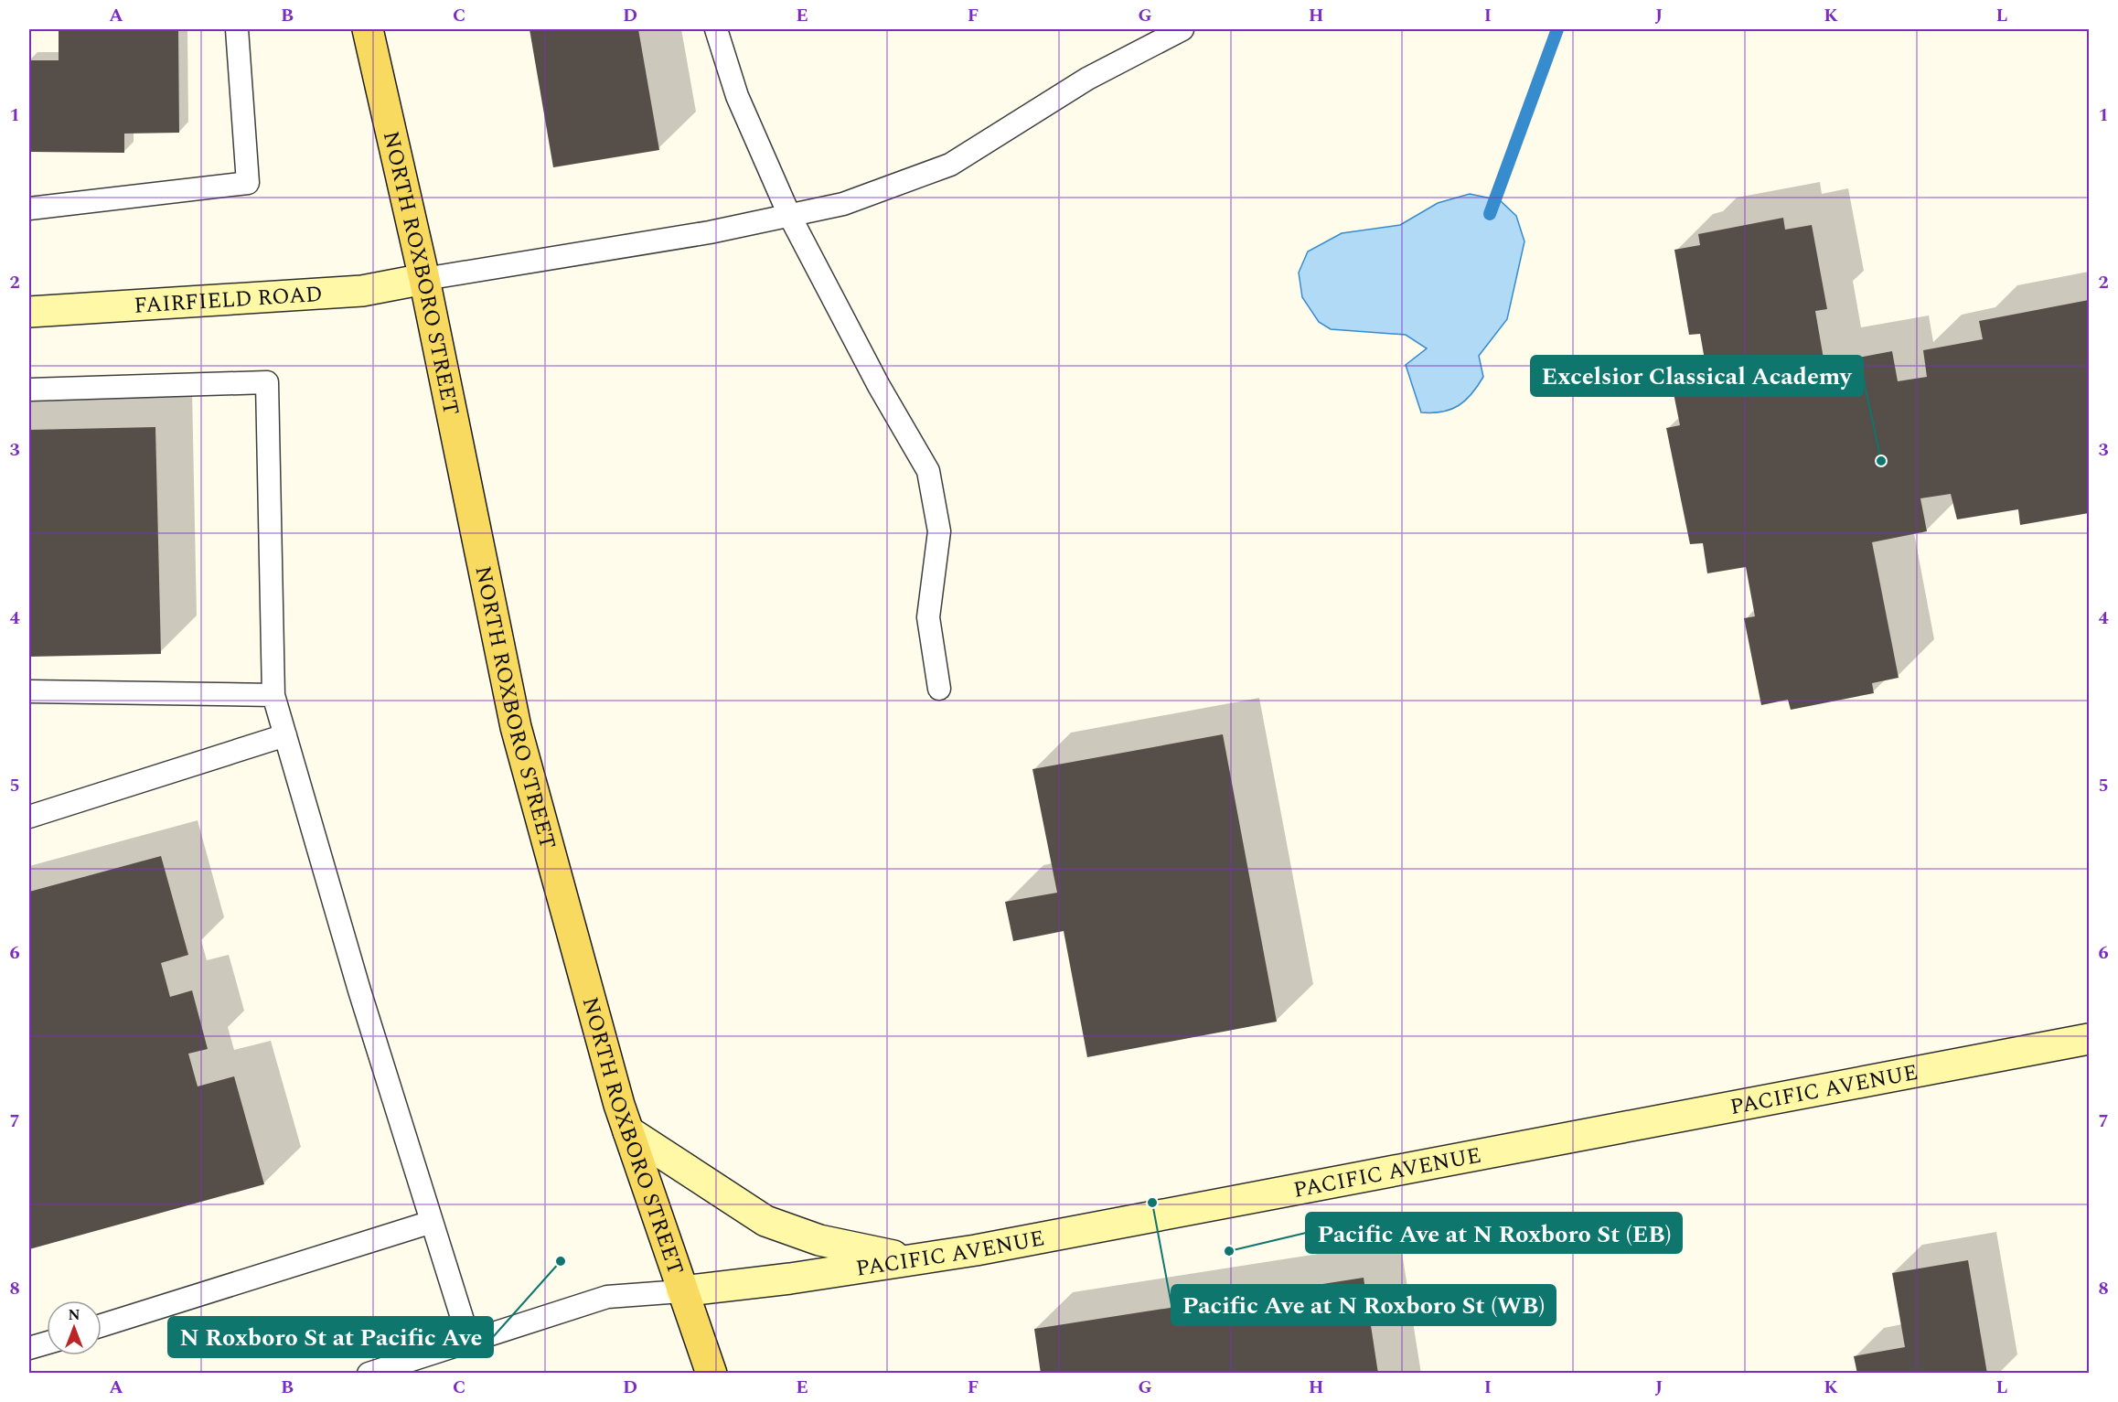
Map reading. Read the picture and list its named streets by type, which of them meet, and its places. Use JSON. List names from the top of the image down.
{
  "streets": {
    "main road": ["NORTH ROXBORO STREET"],
    "street": ["FAIRFIELD ROAD", "PACIFIC AVENUE"]
  },
  "crossings": [
    ["NORTH ROXBORO STREET", "FAIRFIELD ROAD"],
    ["NORTH ROXBORO STREET", "PACIFIC AVENUE"]
  ],
  "places": [
    "Excelsior Classical Academy",
    "Pacific Ave at N Roxboro St (WB)",
    "Pacific Ave at N Roxboro St (EB)",
    "N Roxboro St at Pacific Ave"
  ],
  "north": "top",
  "grid": {
    "columns": [
      "A",
      "B",
      "C",
      "D",
      "E",
      "F",
      "G",
      "H",
      "I",
      "J",
      "K",
      "L"
    ],
    "rows": [
      "1",
      "2",
      "3",
      "4",
      "5",
      "6",
      "7",
      "8"
    ]
  }
}
